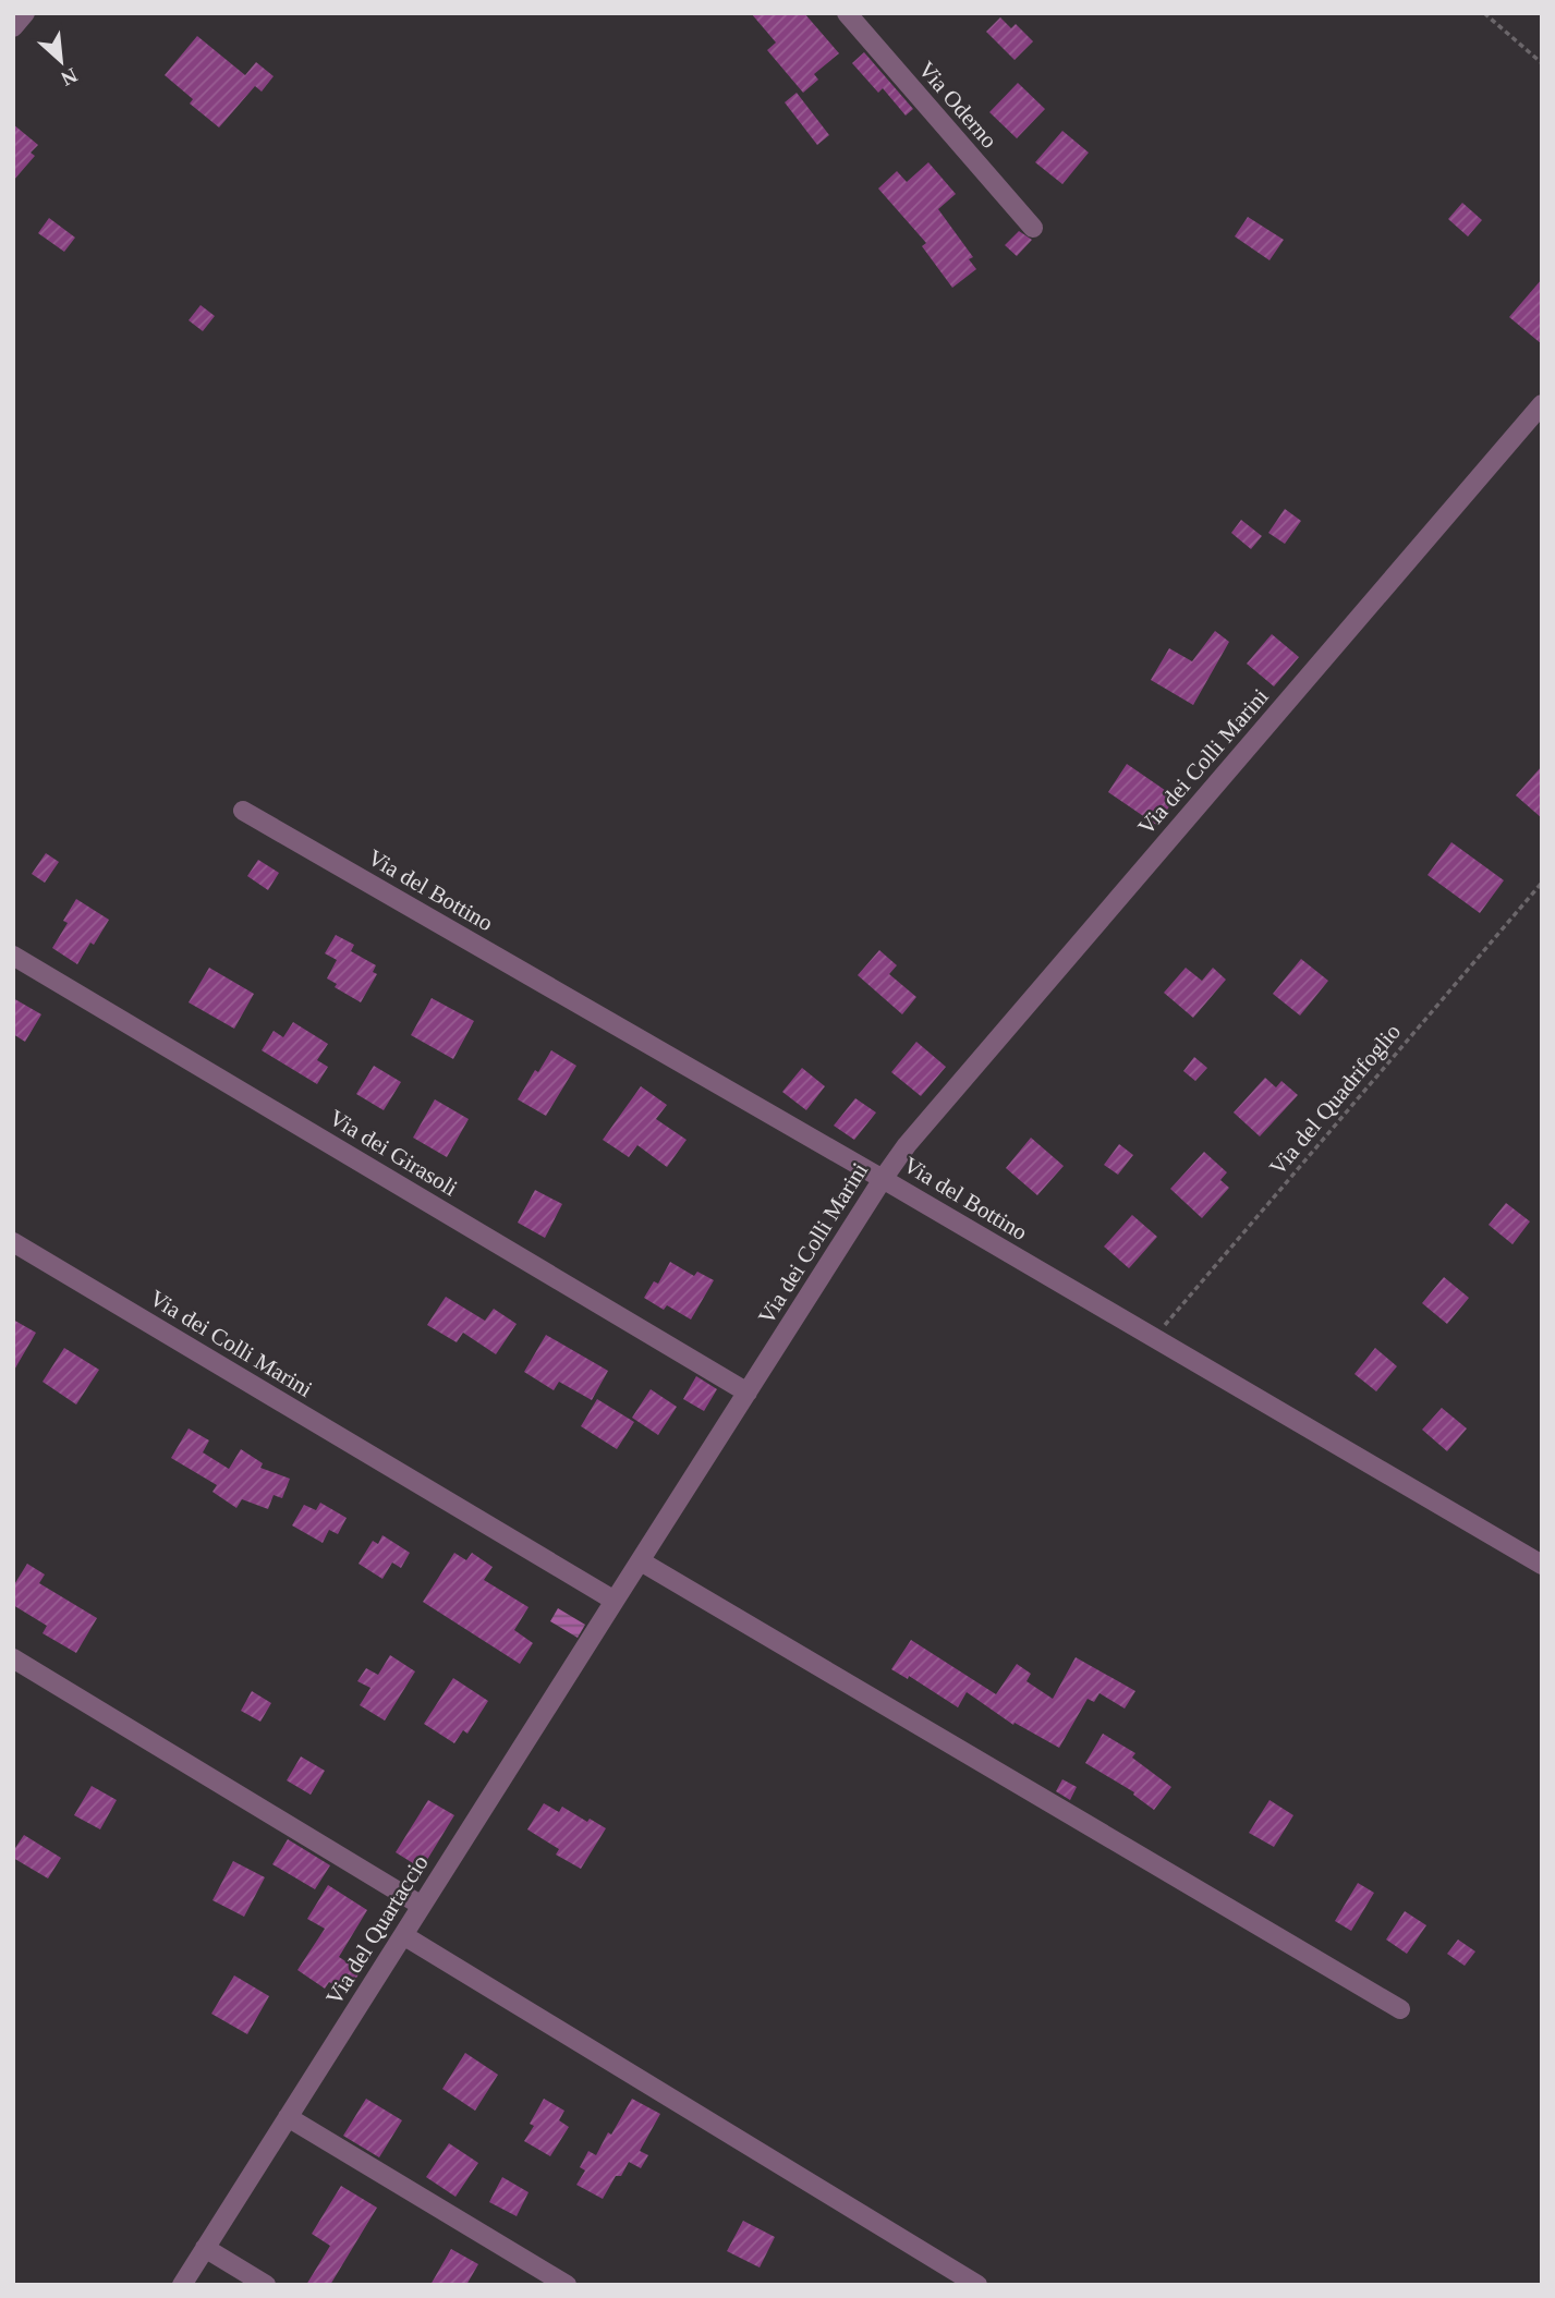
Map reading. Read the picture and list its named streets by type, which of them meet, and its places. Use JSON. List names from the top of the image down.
{
  "streets": {
    "street": [
      "Via Oderno",
      "Via dei Colli Marini",
      "Via del Bottino",
      "Via dei Girasoli",
      "Via del Quartaccio"
    ],
    "path": ["Via del Quadrifoglio"]
  },
  "crossings": [
    ["Via dei Colli Marini", "Via del Bottino"],
    ["Via dei Colli Marini", "Via dei Girasoli"],
    ["Via dei Colli Marini", "Via del Quartaccio"],
    ["Via del Bottino", "Via del Quadrifoglio"]
  ],
  "north": "bottom right"
}
